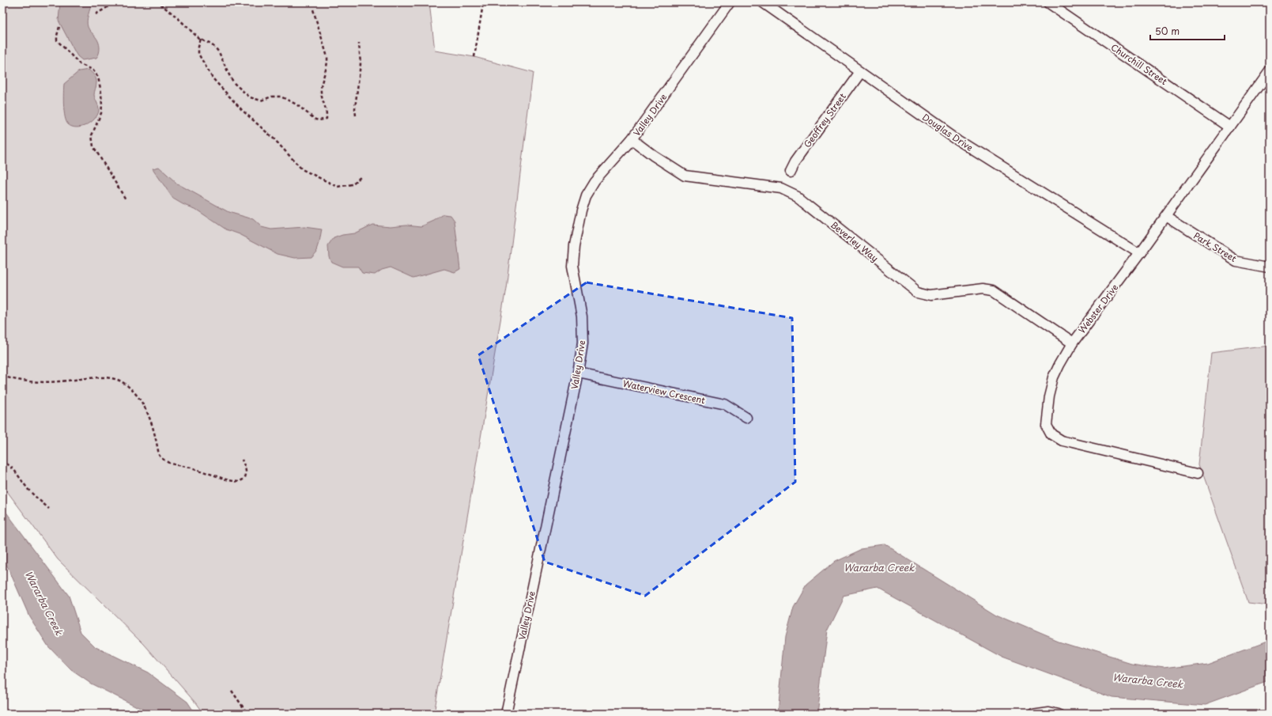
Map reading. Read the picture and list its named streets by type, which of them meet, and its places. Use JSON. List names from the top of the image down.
{
  "streets": {
    "street": [
      "Churchill Street",
      "Valley Drive",
      "Geoffrey Street",
      "Douglas Drive",
      "Beverley Way",
      "Park Street",
      "Webster Drive",
      "Waterview Crescent"
    ]
  },
  "crossings": [
    ["Churchill Street", "Webster Drive"],
    ["Valley Drive", "Beverley Way"],
    ["Valley Drive", "Waterview Crescent"],
    ["Geoffrey Street", "Douglas Drive"],
    ["Douglas Drive", "Webster Drive"],
    ["Beverley Way", "Webster Drive"],
    ["Park Street", "Webster Drive"]
  ],
  "water": ["Wararba Creek"],
  "scale_bar": "50 m"
}
